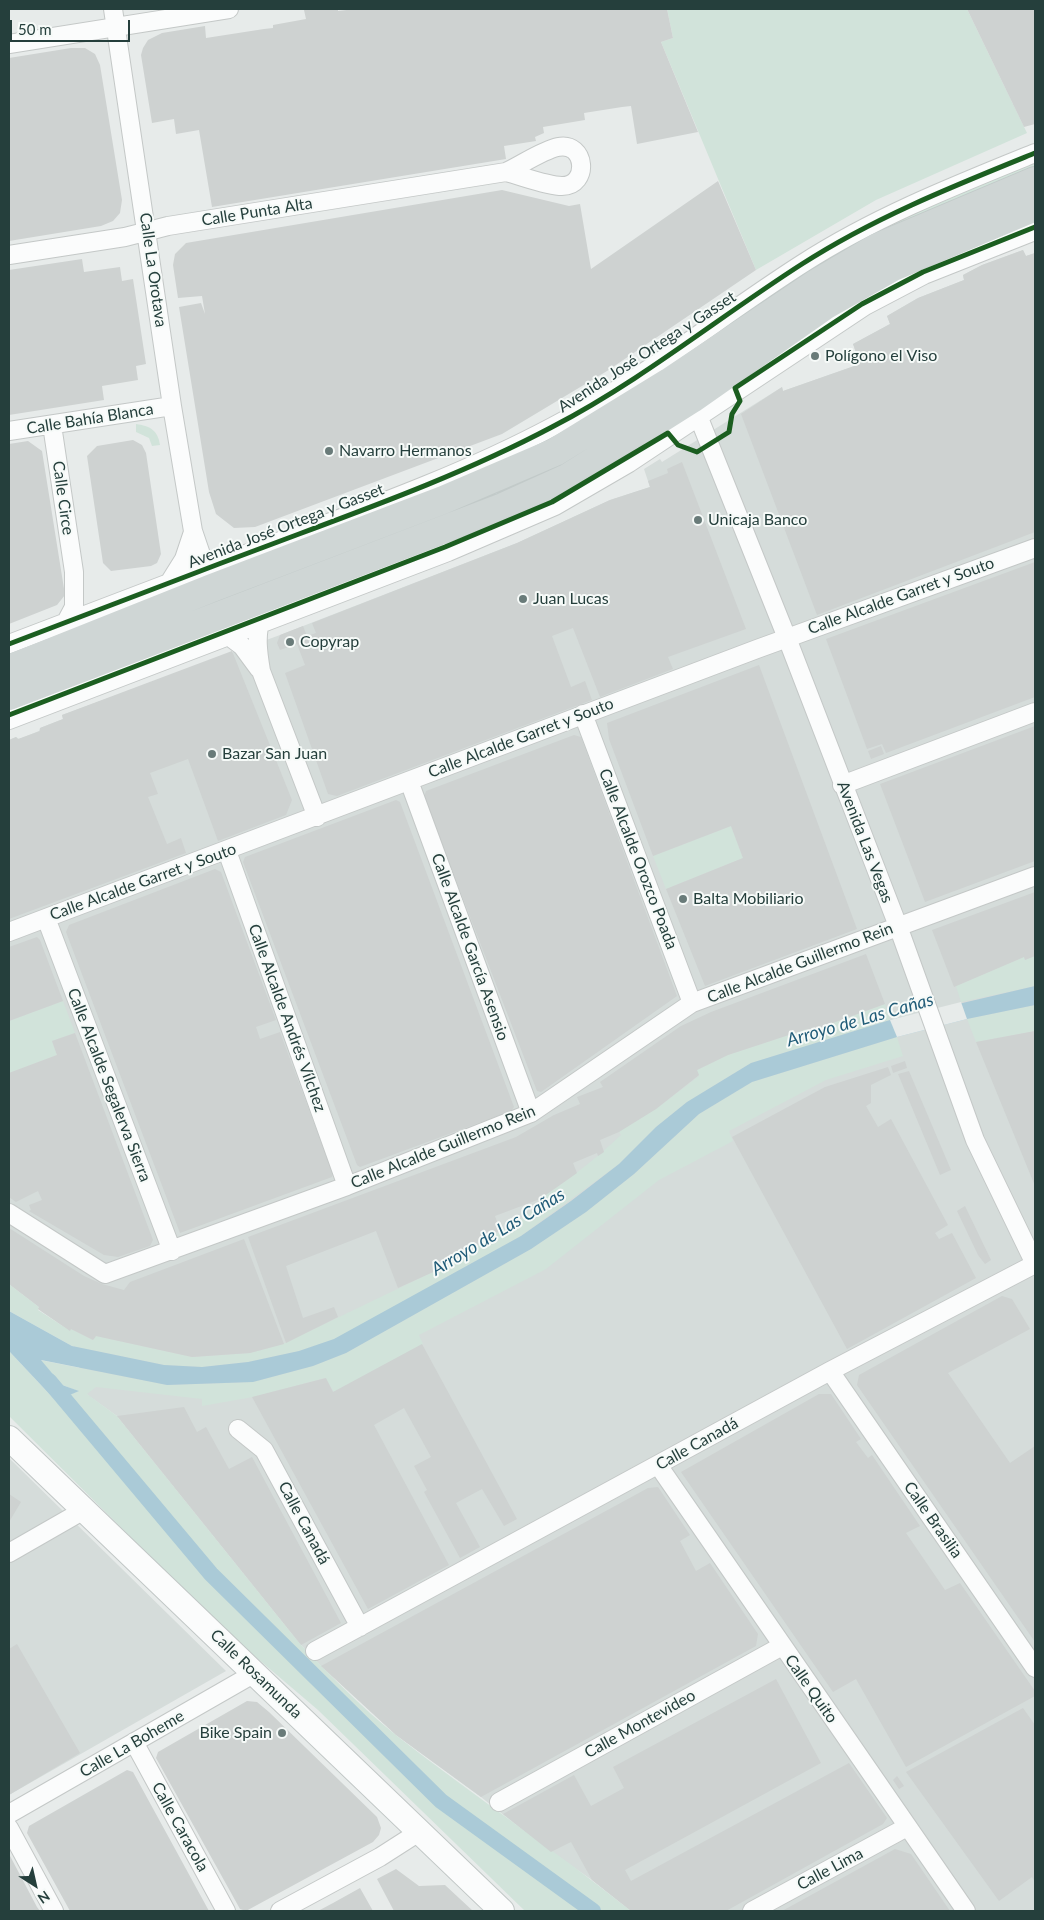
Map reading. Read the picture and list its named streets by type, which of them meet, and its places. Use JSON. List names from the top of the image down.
{
  "streets": {
    "main road": ["Avenida José Ortega y Gasset", "Calle Rosamunda"],
    "street": [
      "Calle Punta Alta",
      "Calle La Orotava",
      "Calle Bahía Blanca",
      "Calle Circe",
      "Calle Alcalde Garret y Souto",
      "Avenida Las Vegas",
      "Calle Alcalde Orozco Poada",
      "Calle Alcalde García Asensio",
      "Calle Alcalde Guillermo Rein",
      "Calle Alcalde Andrés Vílchez",
      "Calle Alcalde Segalerva Sierra",
      "Calle Canadá",
      "Calle Brasilia",
      "Calle Quito",
      "Calle Montevideo",
      "Calle La Boheme",
      "Calle Caracola",
      "Calle Lima"
    ]
  },
  "crossings": [
    ["Calle Punta Alta", "Calle La Orotava"],
    ["Calle La Orotava", "Avenida José Ortega y Gasset"],
    ["Calle La Orotava", "Calle Bahía Blanca"],
    ["Avenida José Ortega y Gasset", "Calle Circe"],
    ["Calle Bahía Blanca", "Calle Circe"],
    ["Calle Alcalde Garret y Souto", "Avenida Las Vegas"],
    ["Calle Alcalde Garret y Souto", "Calle Alcalde Orozco Poada"],
    ["Calle Alcalde Garret y Souto", "Calle Alcalde García Asensio"],
    ["Calle Alcalde Garret y Souto", "Calle Alcalde Andrés Vílchez"],
    ["Calle Alcalde Garret y Souto", "Calle Alcalde Segalerva Sierra"],
    ["Avenida Las Vegas", "Calle Alcalde Guillermo Rein"],
    ["Avenida Las Vegas", "Calle Canadá"],
    ["Calle Alcalde Orozco Poada", "Calle Alcalde Guillermo Rein"],
    ["Calle Alcalde García Asensio", "Calle Alcalde Guillermo Rein"],
    ["Calle Alcalde Guillermo Rein", "Calle Alcalde Andrés Vílchez"],
    ["Calle Alcalde Guillermo Rein", "Calle Alcalde Segalerva Sierra"],
    ["Calle Canadá", "Calle Brasilia"],
    ["Calle Canadá", "Calle Quito"],
    ["Calle Rosamunda", "Calle La Boheme"],
    ["Calle Quito", "Calle Montevideo"],
    ["Calle Quito", "Calle Lima"],
    ["Calle La Boheme", "Calle Caracola"]
  ],
  "water": ["Arroyo de Las Cañas"],
  "places": [
    "Polígono el Viso",
    "Navarro Hermanos",
    "Unicaja Banco",
    "Juan Lucas",
    "Copyrap",
    "Bazar San Juan",
    "Balta Mobiliario",
    "Bike Spain"
  ],
  "scale_bar": "50 m",
  "north": "bottom right"
}
